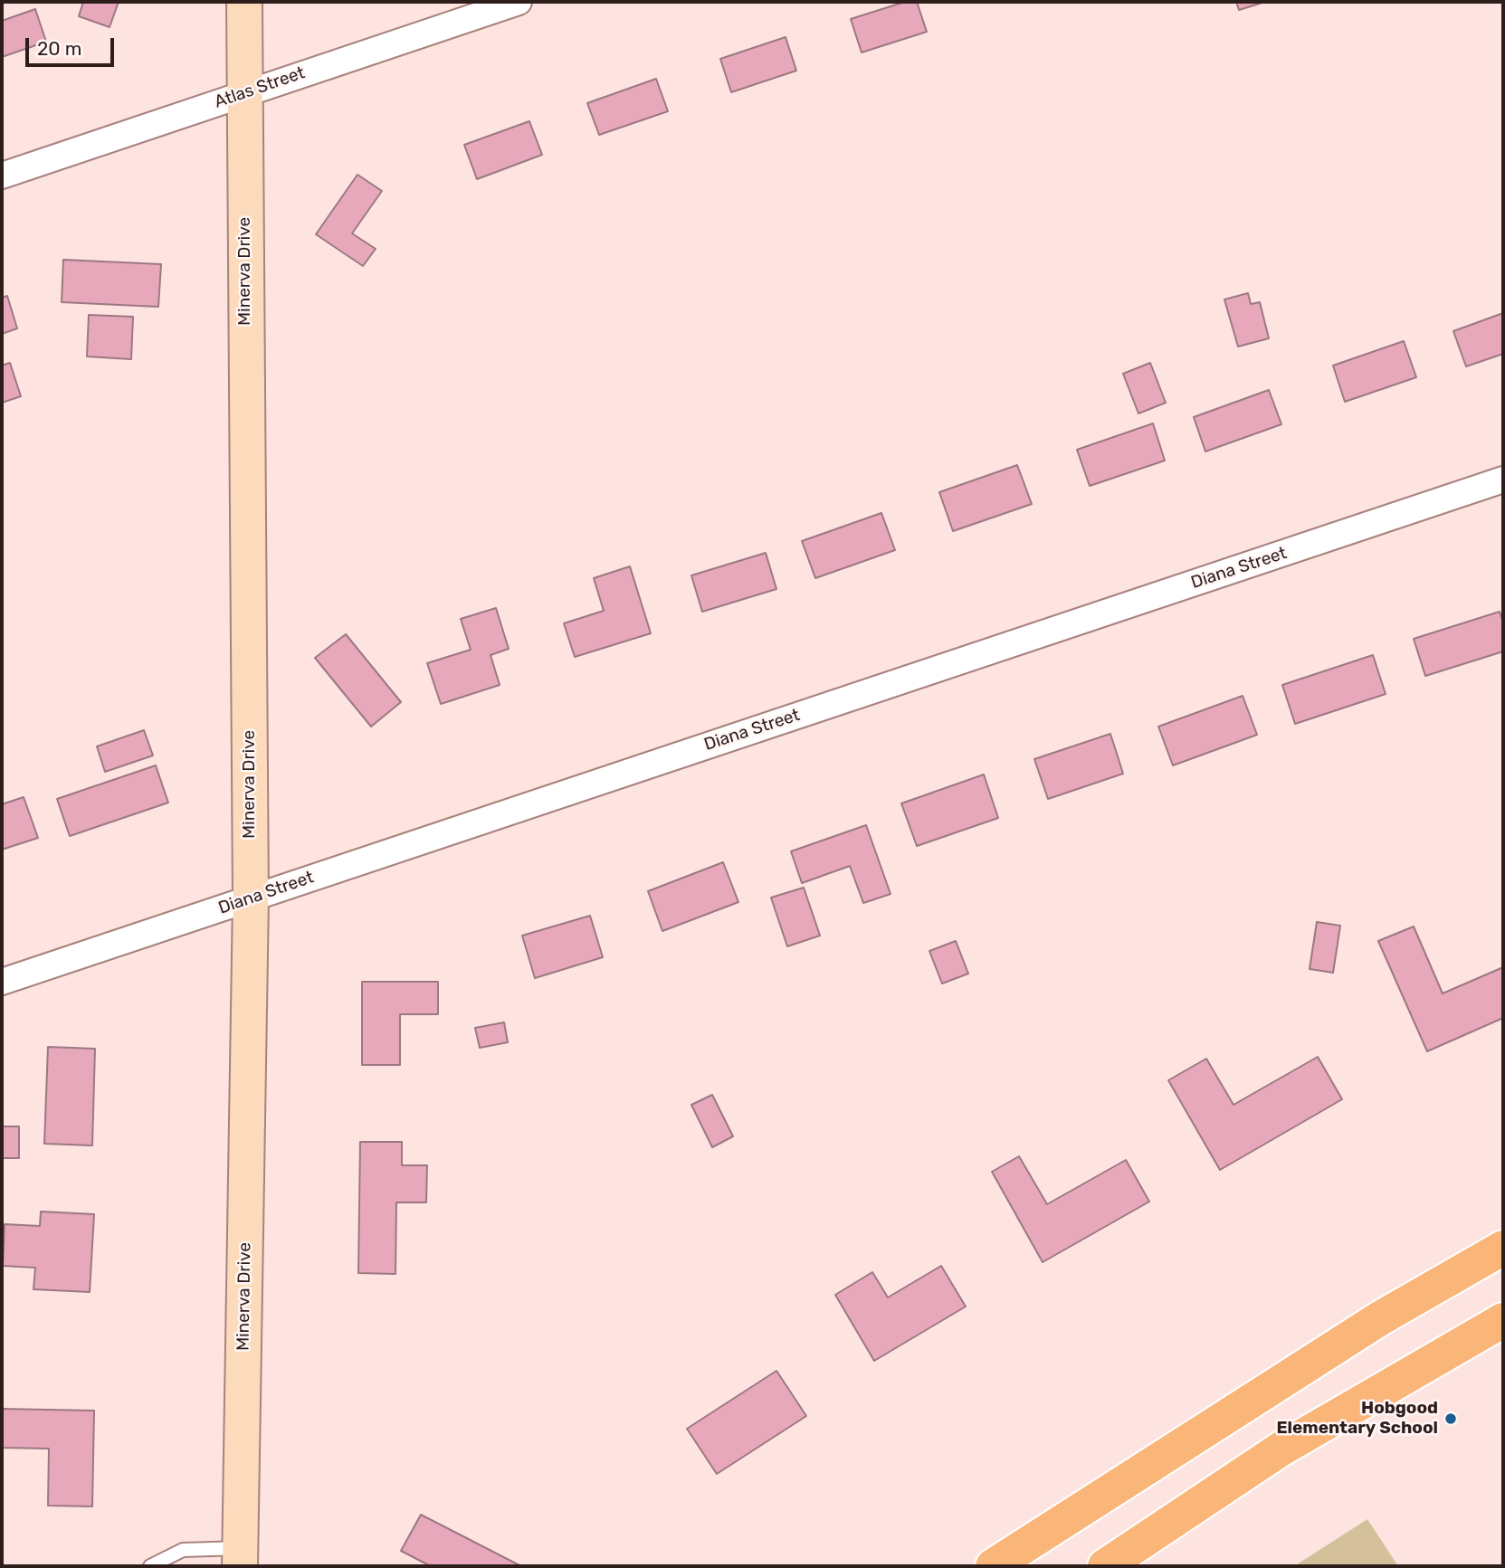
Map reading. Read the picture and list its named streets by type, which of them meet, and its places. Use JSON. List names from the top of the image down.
{
  "streets": {
    "street": ["Atlas Street", "Minerva Drive", "Diana Street"]
  },
  "crossings": [
    ["Atlas Street", "Minerva Drive"],
    ["Minerva Drive", "Diana Street"]
  ],
  "places": ["Hobgood Elementary School"],
  "scale_bar": "20 m"
}
